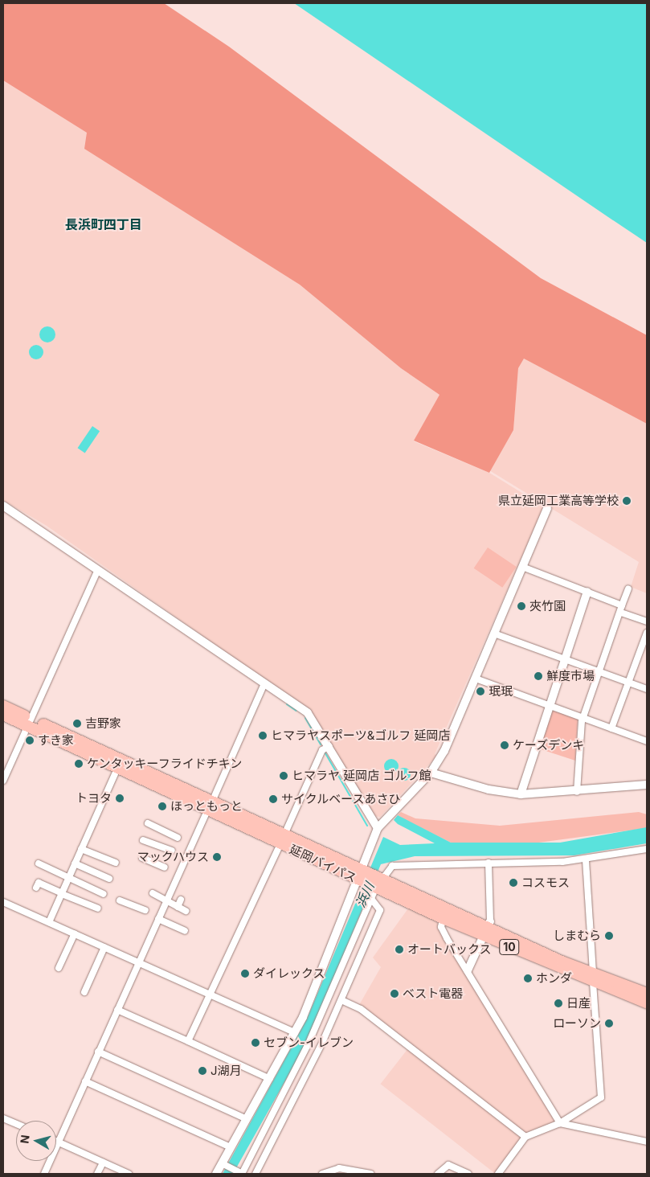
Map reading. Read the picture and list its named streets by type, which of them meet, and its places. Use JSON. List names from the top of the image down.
{
  "streets": {
    "highway": ["延岡バイパス", "10"]
  },
  "districts": ["長浜町四丁目"],
  "water": ["浜川"],
  "places": [
    "県立延岡工業高等学校",
    "夾竹園",
    "鮮度市場",
    "珉珉",
    "吉野家",
    "ヒマラヤスポーツ&ゴルフ 延岡店",
    "すき家",
    "ケーズデンキ",
    "ケンタッキーフライドチキン",
    "ヒマラヤ 延岡店 ゴルフ館",
    "トヨタ",
    "サイクルベースあさひ",
    "ほっともっと",
    "マックハウス",
    "コスモス",
    "しまむら",
    "オートバックス",
    "ダイレックス",
    "ホンダ",
    "ベスト電器",
    "日産",
    "ローソン",
    "セブン-イレブン",
    "J湖月"
  ],
  "north": "left"
}
